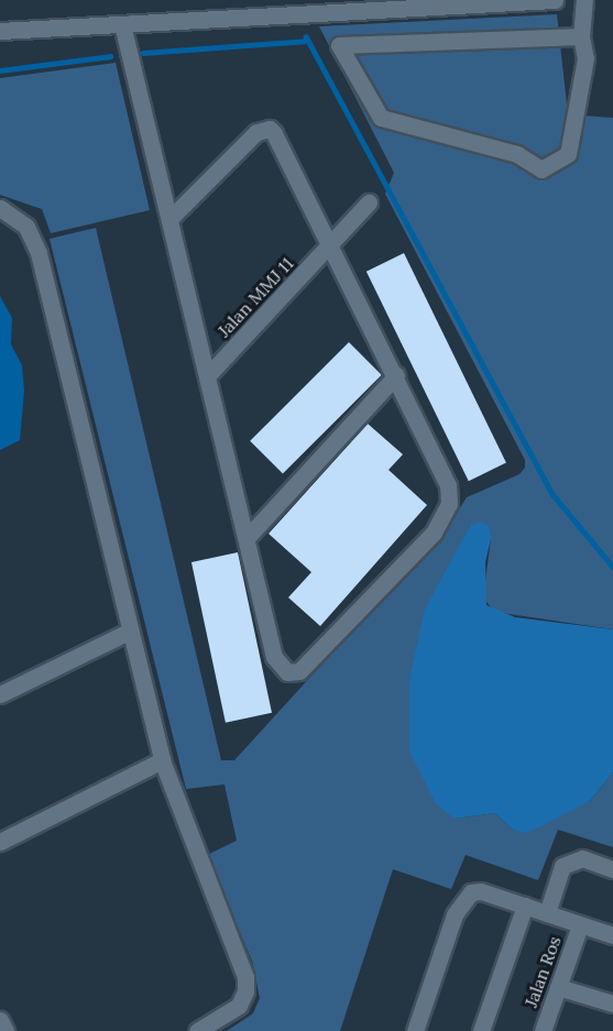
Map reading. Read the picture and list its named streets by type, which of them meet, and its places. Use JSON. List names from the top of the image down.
{
  "streets": {
    "street": ["Jalan MMJ 11", "Jalan Ros"]
  }
}
